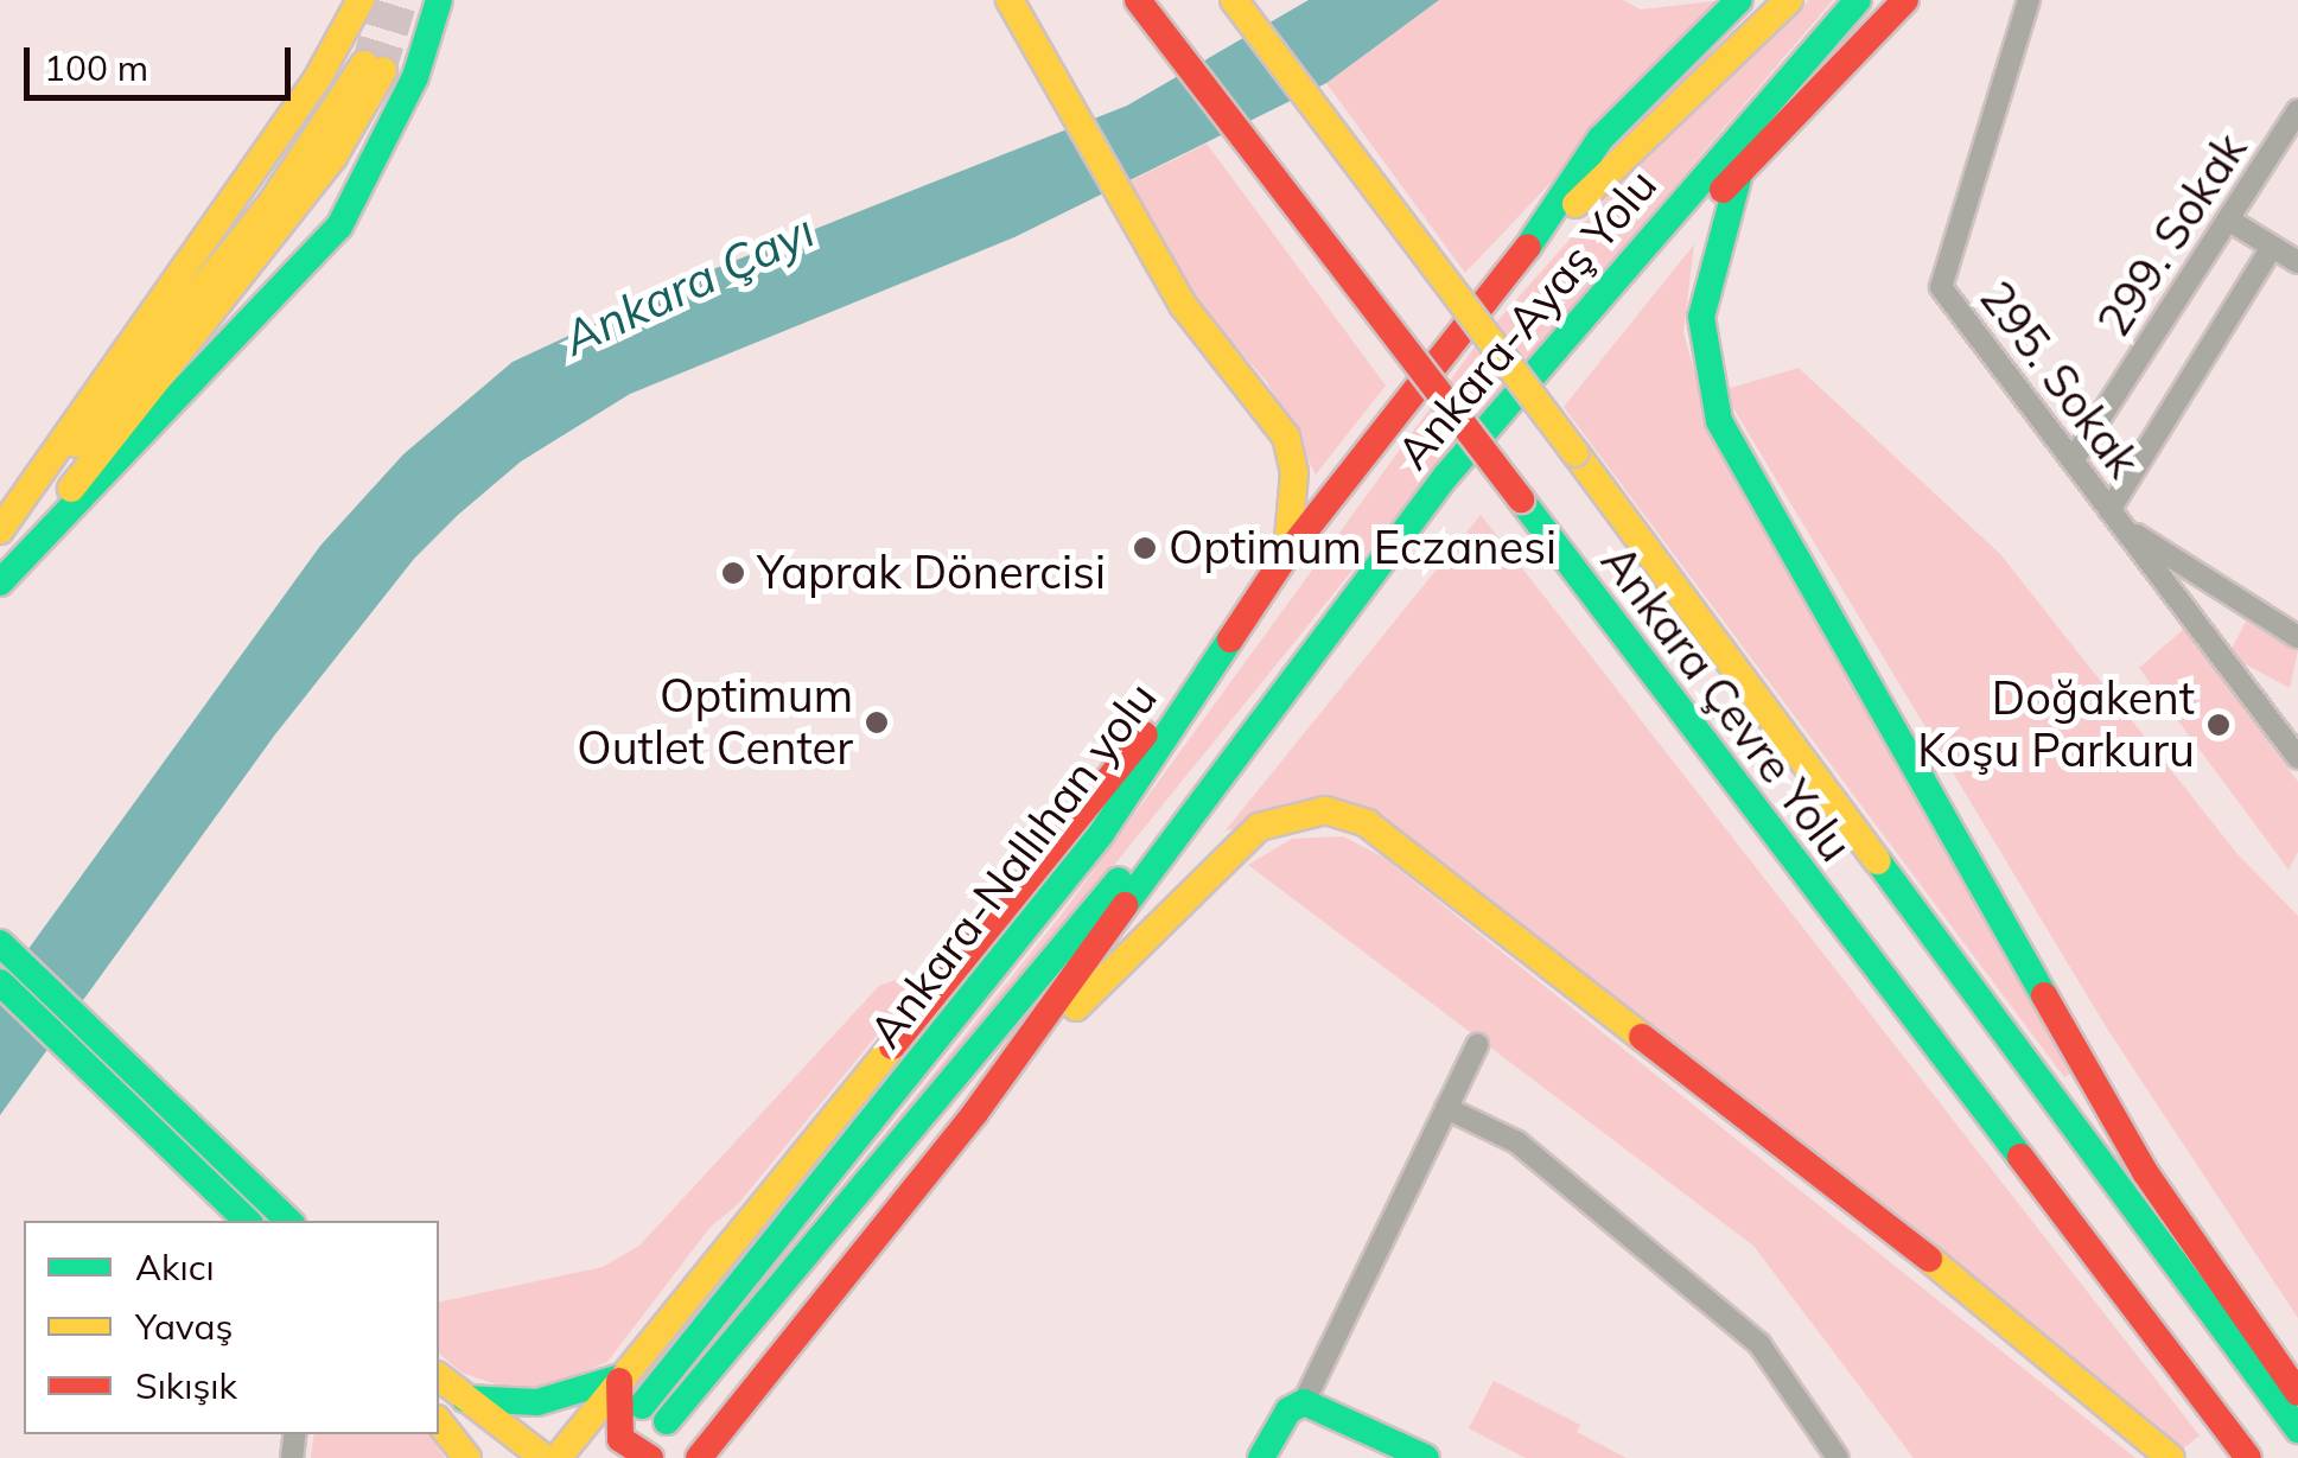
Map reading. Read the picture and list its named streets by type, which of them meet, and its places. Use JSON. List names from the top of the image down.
{
  "streets": {
    "main road": ["Ankara-Ayaş Yolu", "Ankara Çevre Yolu", "Ankara-Nallıhan yolu"],
    "street": ["299. Sokak", "295. Sokak"]
  },
  "crossings": [
    ["299. Sokak", "295. Sokak"],
    ["Ankara-Ayaş Yolu", "Ankara-Nallıhan yolu"]
  ],
  "water": ["Ankara Çayı"],
  "places": [
    "Optimum Eczanesi",
    "Yaprak Dönercisi",
    "Optimum Outlet Center",
    "Doğakent Koşu Parkuru"
  ],
  "legend": ["Akıcı", "Yavaş", "Sıkışık"],
  "scale_bar": "100 m"
}
